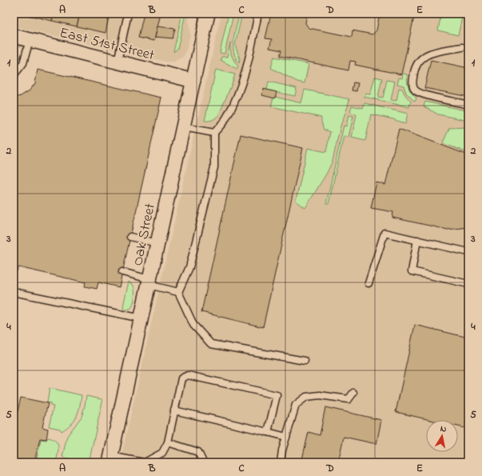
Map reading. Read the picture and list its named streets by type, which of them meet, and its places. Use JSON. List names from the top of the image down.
{
  "streets": {
    "street": ["East 51st Street", "Oak Street"]
  },
  "crossings": [
    ["East 51st Street", "Oak Street"]
  ],
  "north": "top",
  "grid": {
    "columns": [
      "A",
      "B",
      "C",
      "D",
      "E"
    ],
    "rows": [
      "1",
      "2",
      "3",
      "4",
      "5"
    ]
  }
}
